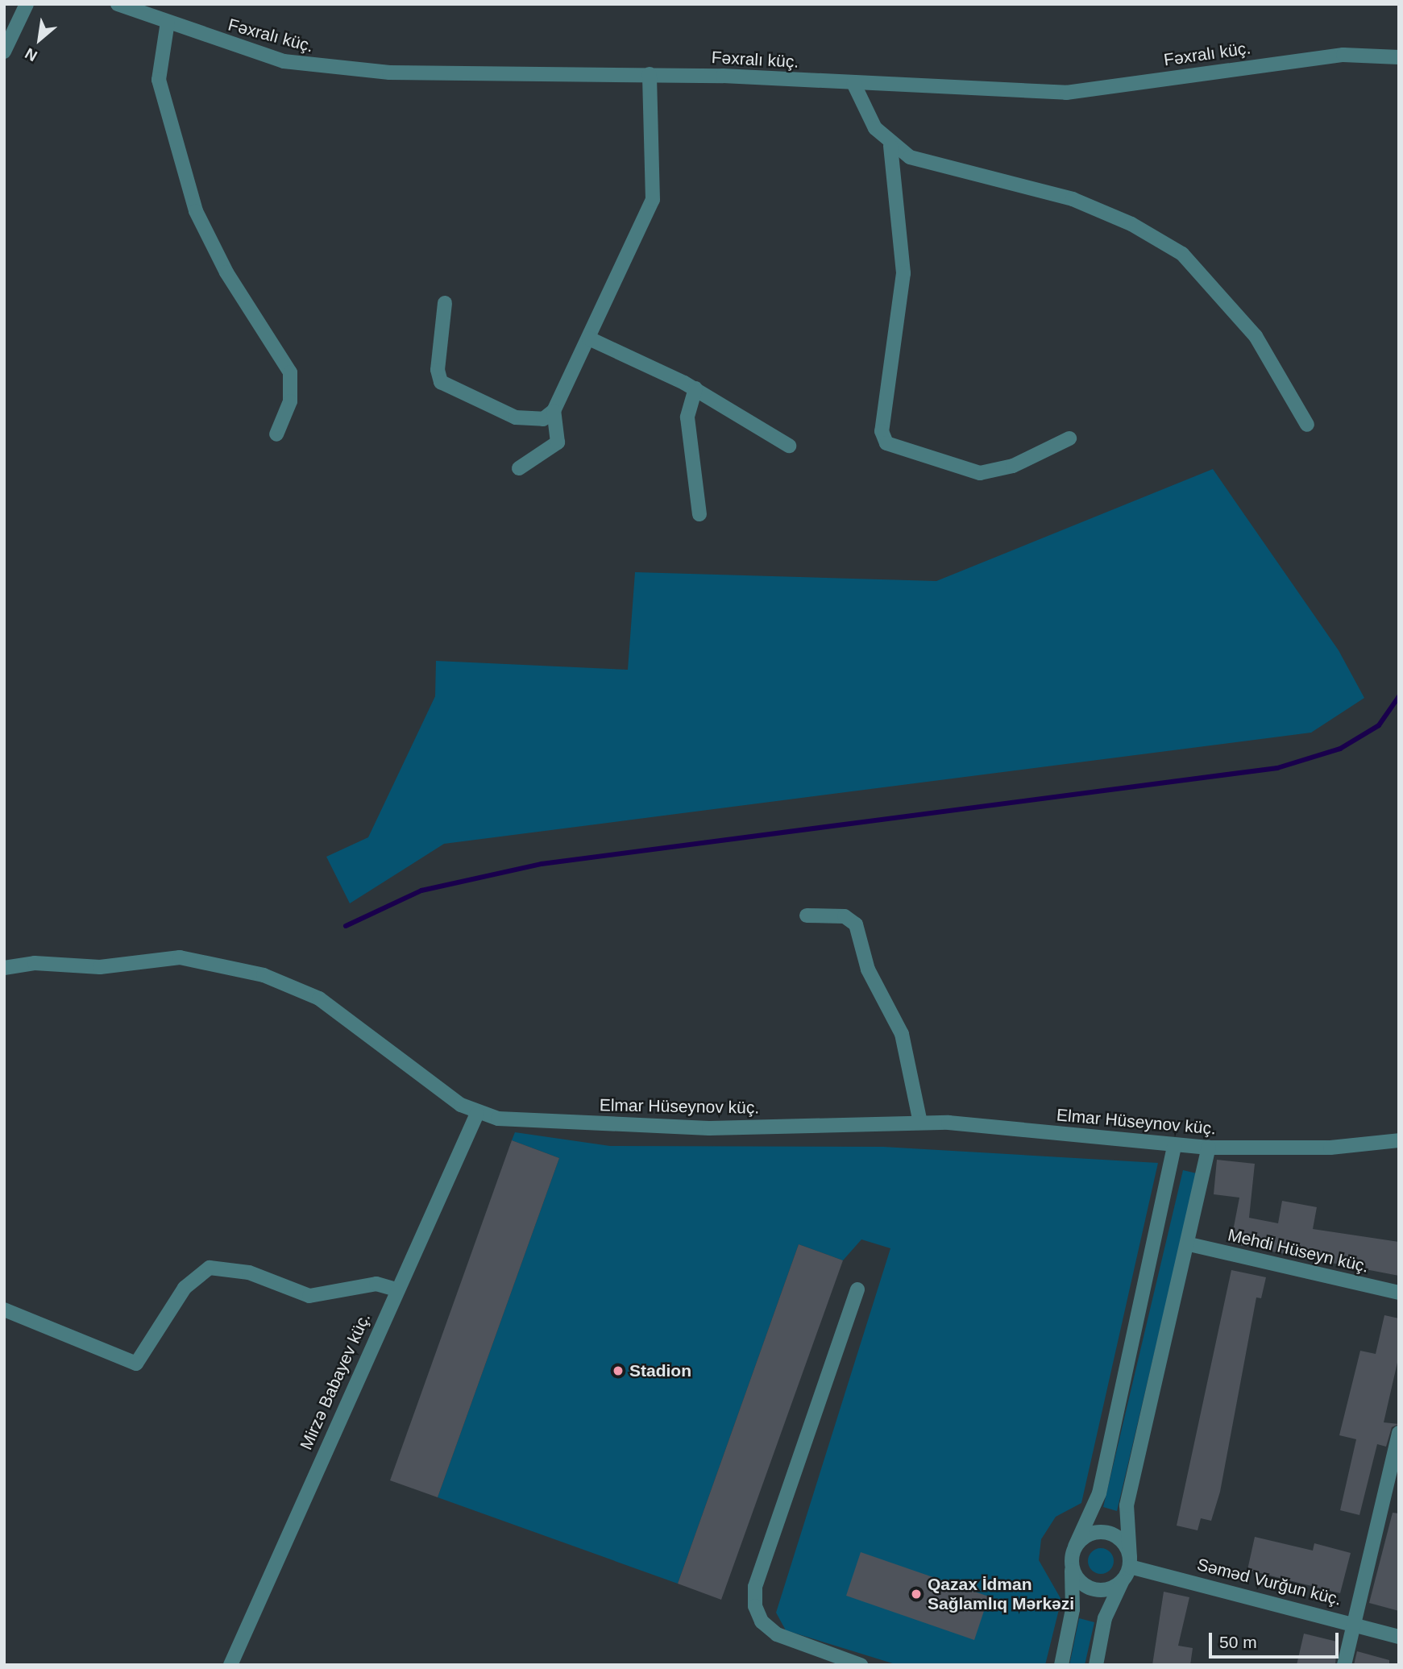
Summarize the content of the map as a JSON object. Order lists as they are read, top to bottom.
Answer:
{
  "streets": {
    "street": [
      "Fəxralı küç.",
      "Elmar Hüseynov küç.",
      "Mehdi Hüseyn küç.",
      "Mirzə Babayev küç.",
      "Səməd Vurğun küç."
    ]
  },
  "crossings": [
    ["Elmar Hüseynov küç.", "Mirzə Babayev küç."]
  ],
  "places": ["Stadion", "Qazax İdman Sağlamlıq Mərkəzi"],
  "scale_bar": "50 m",
  "north": "bottom left"
}
